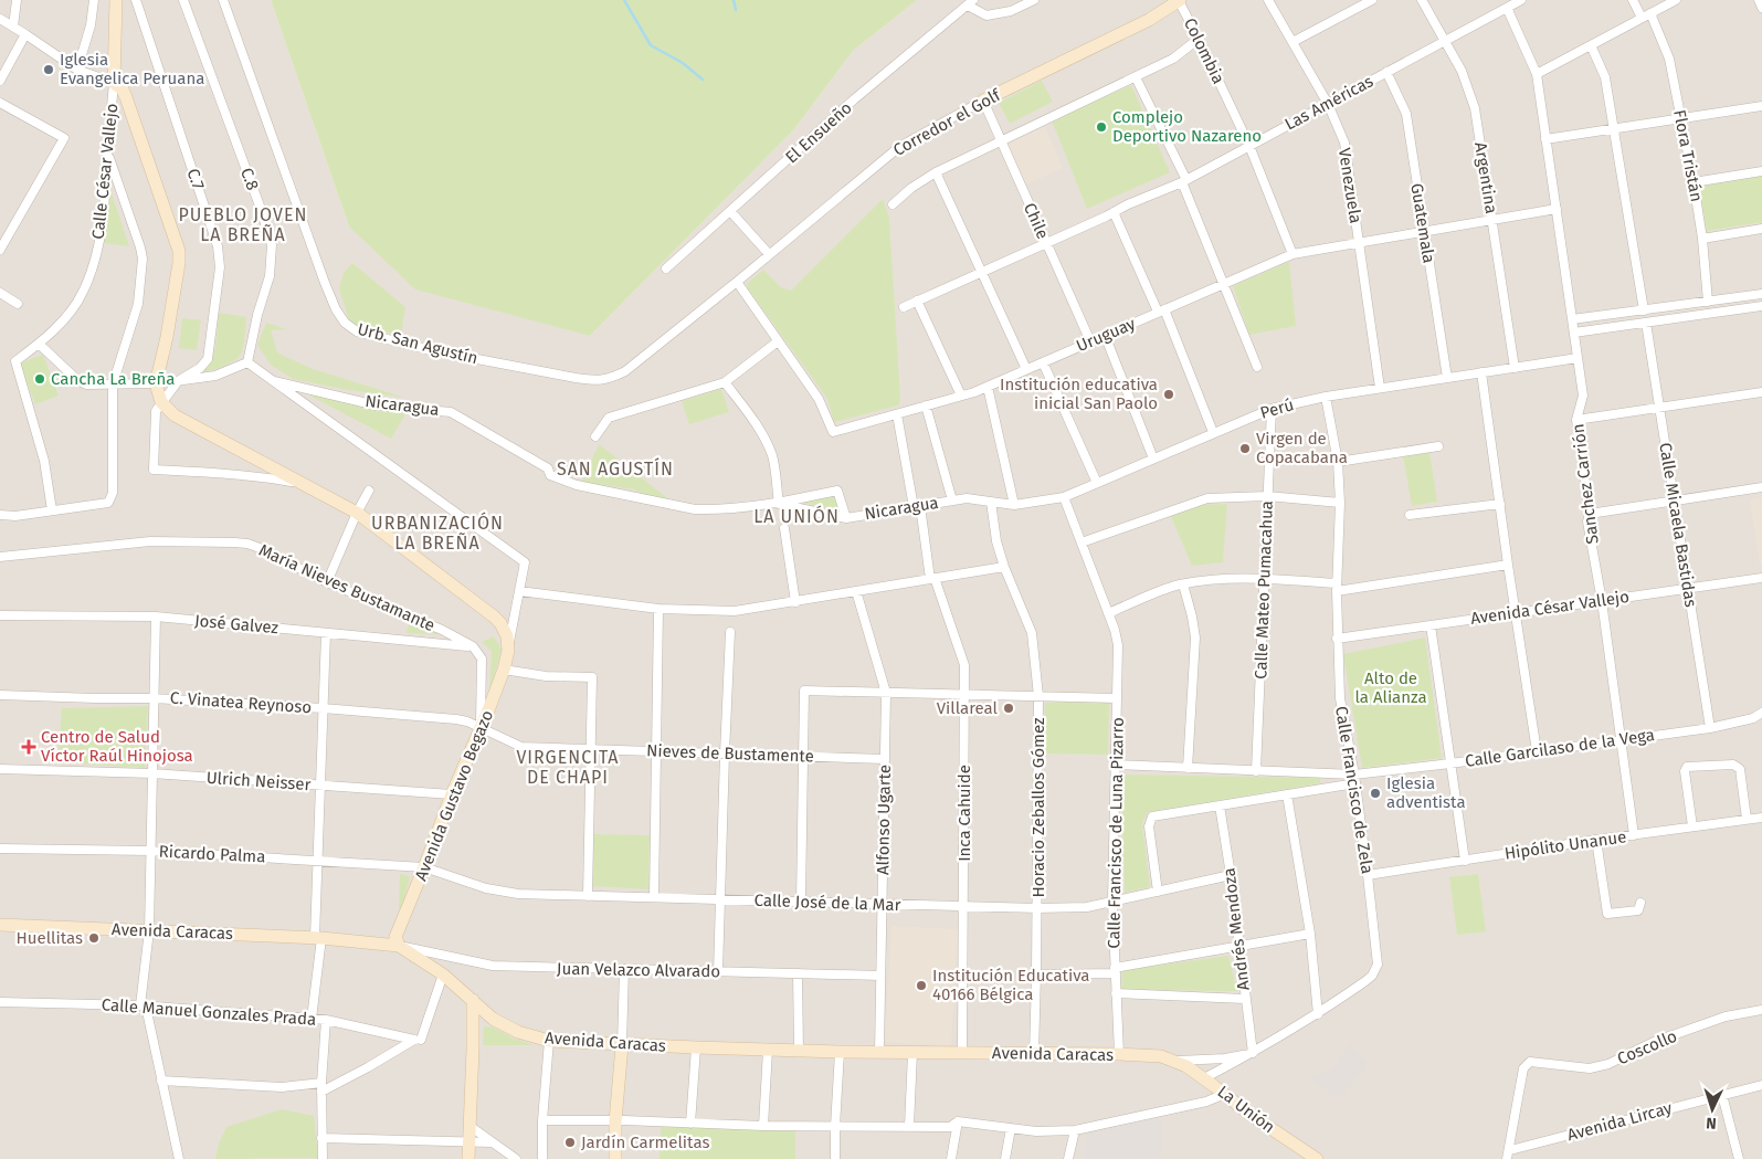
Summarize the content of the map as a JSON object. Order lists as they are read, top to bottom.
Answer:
{
  "streets": {
    "main road": [
      "Corredor el Golf",
      "Avenida Gustavo Begazo",
      "Avenida Caracas",
      "La Unión"
    ],
    "street": [
      "Colombia",
      "Las Américas",
      "El Ensueño",
      "Flora Tristán",
      "Calle César Vallejo",
      "Argentina",
      "C.7",
      "C.8",
      "Venezuela",
      "Chile",
      "Guatemala",
      "Uruguay",
      "Urb. San Agustín",
      "Nicaragua",
      "Perú",
      "Sanchez Carrión",
      "Calle Micaela Bastidas",
      "María Nieves Bustamante",
      "Calle Mateo Pumacahua",
      "Avenida César Vallejo",
      "José Galvez",
      "C. Vinatea Reynoso",
      "Calle Garcilaso de la Vega",
      "Nieves de Bustamente",
      "Ulrich Neisser",
      "Calle Francisco de Zela",
      "Horacio Zeballos Gómez",
      "Inca Cahuide",
      "Alfonso Ugarte",
      "Calle Francisco de Luna Pizarro",
      "Hipólito Unanue",
      "Ricardo Palma",
      "Calle José de la Mar",
      "Andrés Mendoza",
      "Juan Velazco Alvarado",
      "Calle Manuel Gonzales Prada",
      "Coscollo",
      "Avenida Lircay"
    ]
  },
  "crossings": [
    ["Colombia", "Las Américas"],
    ["Colombia", "Corredor el Golf"],
    ["Colombia", "Uruguay"],
    ["Las Américas", "Argentina"],
    ["Las Américas", "Venezuela"],
    ["Las Américas", "Chile"],
    ["Las Américas", "Guatemala"],
    ["Las Américas", "Sanchez Carrión"],
    ["Corredor el Golf", "Chile"],
    ["Corredor el Golf", "Uruguay"],
    ["Corredor el Golf", "Urb. San Agustín"],
    ["Argentina", "Uruguay"],
    ["Argentina", "Perú"],
    ["Venezuela", "Uruguay"],
    ["Venezuela", "Perú"],
    ["Chile", "Uruguay"],
    ["Guatemala", "Uruguay"],
    ["Guatemala", "Perú"],
    ["Uruguay", "Urb. San Agustín"],
    ["Uruguay", "Sanchez Carrión"],
    ["Uruguay", "Inca Cahuide"],
    ["Nicaragua", "Perú"],
    ["Nicaragua", "Horacio Zeballos Gómez"],
    ["Nicaragua", "Inca Cahuide"],
    ["Perú", "Sanchez Carrión"],
    ["Perú", "Calle Mateo Pumacahua"],
    ["Perú", "Calle Francisco de Zela"],
    ["Perú", "Horacio Zeballos Gómez"],
    ["Perú", "Calle Francisco de Luna Pizarro"],
    ["Sanchez Carrión", "Avenida César Vallejo"],
    ["Sanchez Carrión", "Calle Garcilaso de la Vega"],
    ["Sanchez Carrión", "Hipólito Unanue"],
    ["Calle Micaela Bastidas", "Avenida César Vallejo"],
    ["Calle Micaela Bastidas", "Calle Garcilaso de la Vega"],
    ["María Nieves Bustamante", "José Galvez"],
    ["Avenida César Vallejo", "Calle Francisco de Zela"],
    ["C. Vinatea Reynoso", "Nieves de Bustamente"],
    ["C. Vinatea Reynoso", "Avenida Gustavo Begazo"],
    ["Calle Garcilaso de la Vega", "Calle Francisco de Zela"],
    ["Nieves de Bustamente", "Avenida Gustavo Begazo"],
    ["Nieves de Bustamente", "Alfonso Ugarte"],
    ["Ulrich Neisser", "Avenida Gustavo Begazo"],
    ["Calle Francisco de Zela", "Hipólito Unanue"],
    ["Calle Francisco de Zela", "Andrés Mendoza"],
    ["Calle Francisco de Zela", "Avenida Caracas"],
    ["Calle Francisco de Zela", "La Unión"],
    ["Avenida Gustavo Begazo", "Ricardo Palma"],
    ["Avenida Gustavo Begazo", "Calle José de la Mar"],
    ["Avenida Gustavo Begazo", "Avenida Caracas"],
    ["Avenida Gustavo Begazo", "Juan Velazco Alvarado"],
    ["Horacio Zeballos Gómez", "Calle José de la Mar"],
    ["Horacio Zeballos Gómez", "Avenida Caracas"],
    ["Inca Cahuide", "Calle José de la Mar"],
    ["Inca Cahuide", "Avenida Caracas"],
    ["Alfonso Ugarte", "Calle José de la Mar"],
    ["Alfonso Ugarte", "Avenida Caracas"],
    ["Alfonso Ugarte", "Juan Velazco Alvarado"],
    ["Calle Francisco de Luna Pizarro", "Calle José de la Mar"],
    ["Calle Francisco de Luna Pizarro", "Avenida Caracas"],
    ["Ricardo Palma", "Calle José de la Mar"],
    ["Calle José de la Mar", "Andrés Mendoza"],
    ["Avenida Caracas", "Juan Velazco Alvarado"],
    ["Avenida Caracas", "La Unión"],
    ["Coscollo", "Avenida Lircay"]
  ],
  "districts": [
    "PUEBLO JOVEN LA BREÑA",
    "SAN AGUSTÍN",
    "LA UNIÓN",
    "URBANIZACIÓN LA BREÑA",
    "VIRGENCITA DE CHAPI"
  ],
  "parks": ["Alto de la Alianza"],
  "places": {
    "other": [
      "Iglesia Evangelica Peruana",
      "Complejo Deportivo Nazareno",
      "Cancha La Breña",
      "Institución educativa inicial San Paolo",
      "Virgen de Copacabana",
      "Villareal",
      "Iglesia adventista",
      "Huellitas",
      "Institución Educativa 40166 Bélgica",
      "Jardín Carmelitas"
    ],
    "health": ["Centro de Salud Víctor Raúl Hinojosa"]
  },
  "north": "bottom"
}
